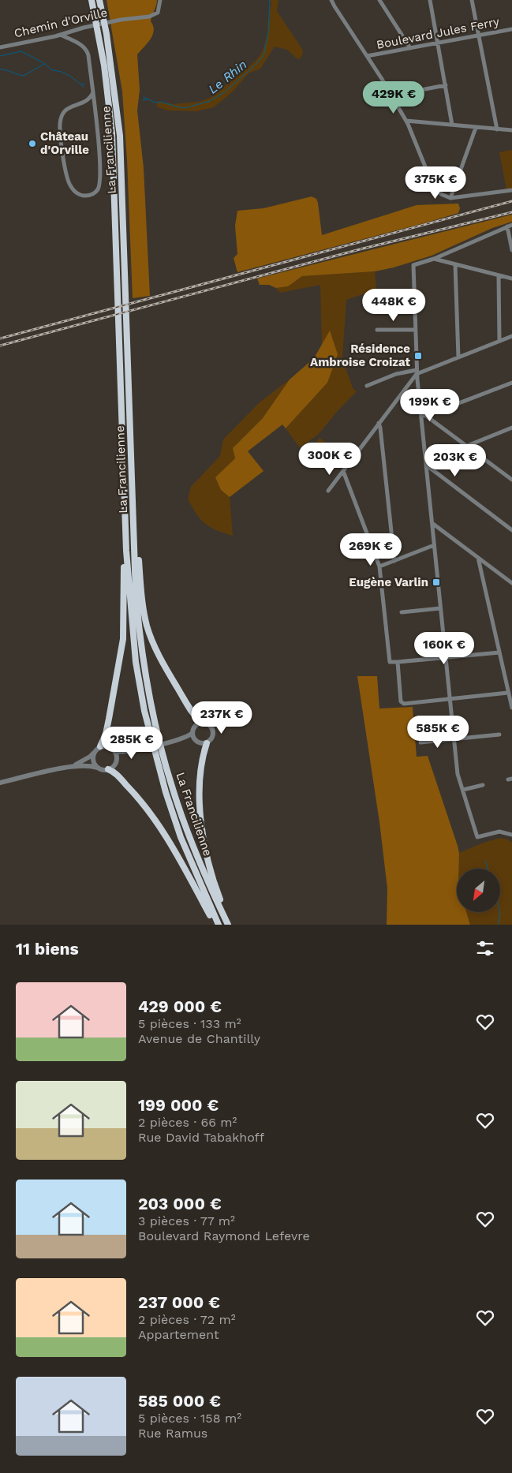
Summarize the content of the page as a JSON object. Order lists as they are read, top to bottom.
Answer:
{
  "streets": {
    "highway": ["La Francilienne"],
    "street": ["Chemin d'Orville", "Boulevard Jules Ferry"]
  },
  "water": ["Le Rhin"],
  "places": {
    "other": ["Château d'Orville"],
    "transit": ["Résidence Ambroise Croizat", "Eugène Varlin"]
  },
  "north": "bottom left",
  "page": {
    "price": [
      "429K €",
      "375K €",
      "448K €",
      "199K €",
      "300K €",
      "203K €",
      "269K €",
      "160K €",
      "237K €",
      "585K €",
      "285K €"
    ],
    "heading": "11 biens",
    "list": [
      {
        "name": "429 000 €",
        "note": "5 pièces · 133 m² · Avenue de Chantilly"
      },
      {
        "name": "199 000 €",
        "note": "2 pièces · 66 m² · Rue David Tabakhoff"
      },
      {
        "name": "203 000 €",
        "note": "3 pièces · 77 m² · Boulevard Raymond Lefevre"
      },
      {
        "name": "237 000 €",
        "note": "2 pièces · 72 m² · Appartement"
      },
      {
        "name": "585 000 €",
        "note": "5 pièces · 158 m² · Rue Ramus"
      }
    ]
  }
}
